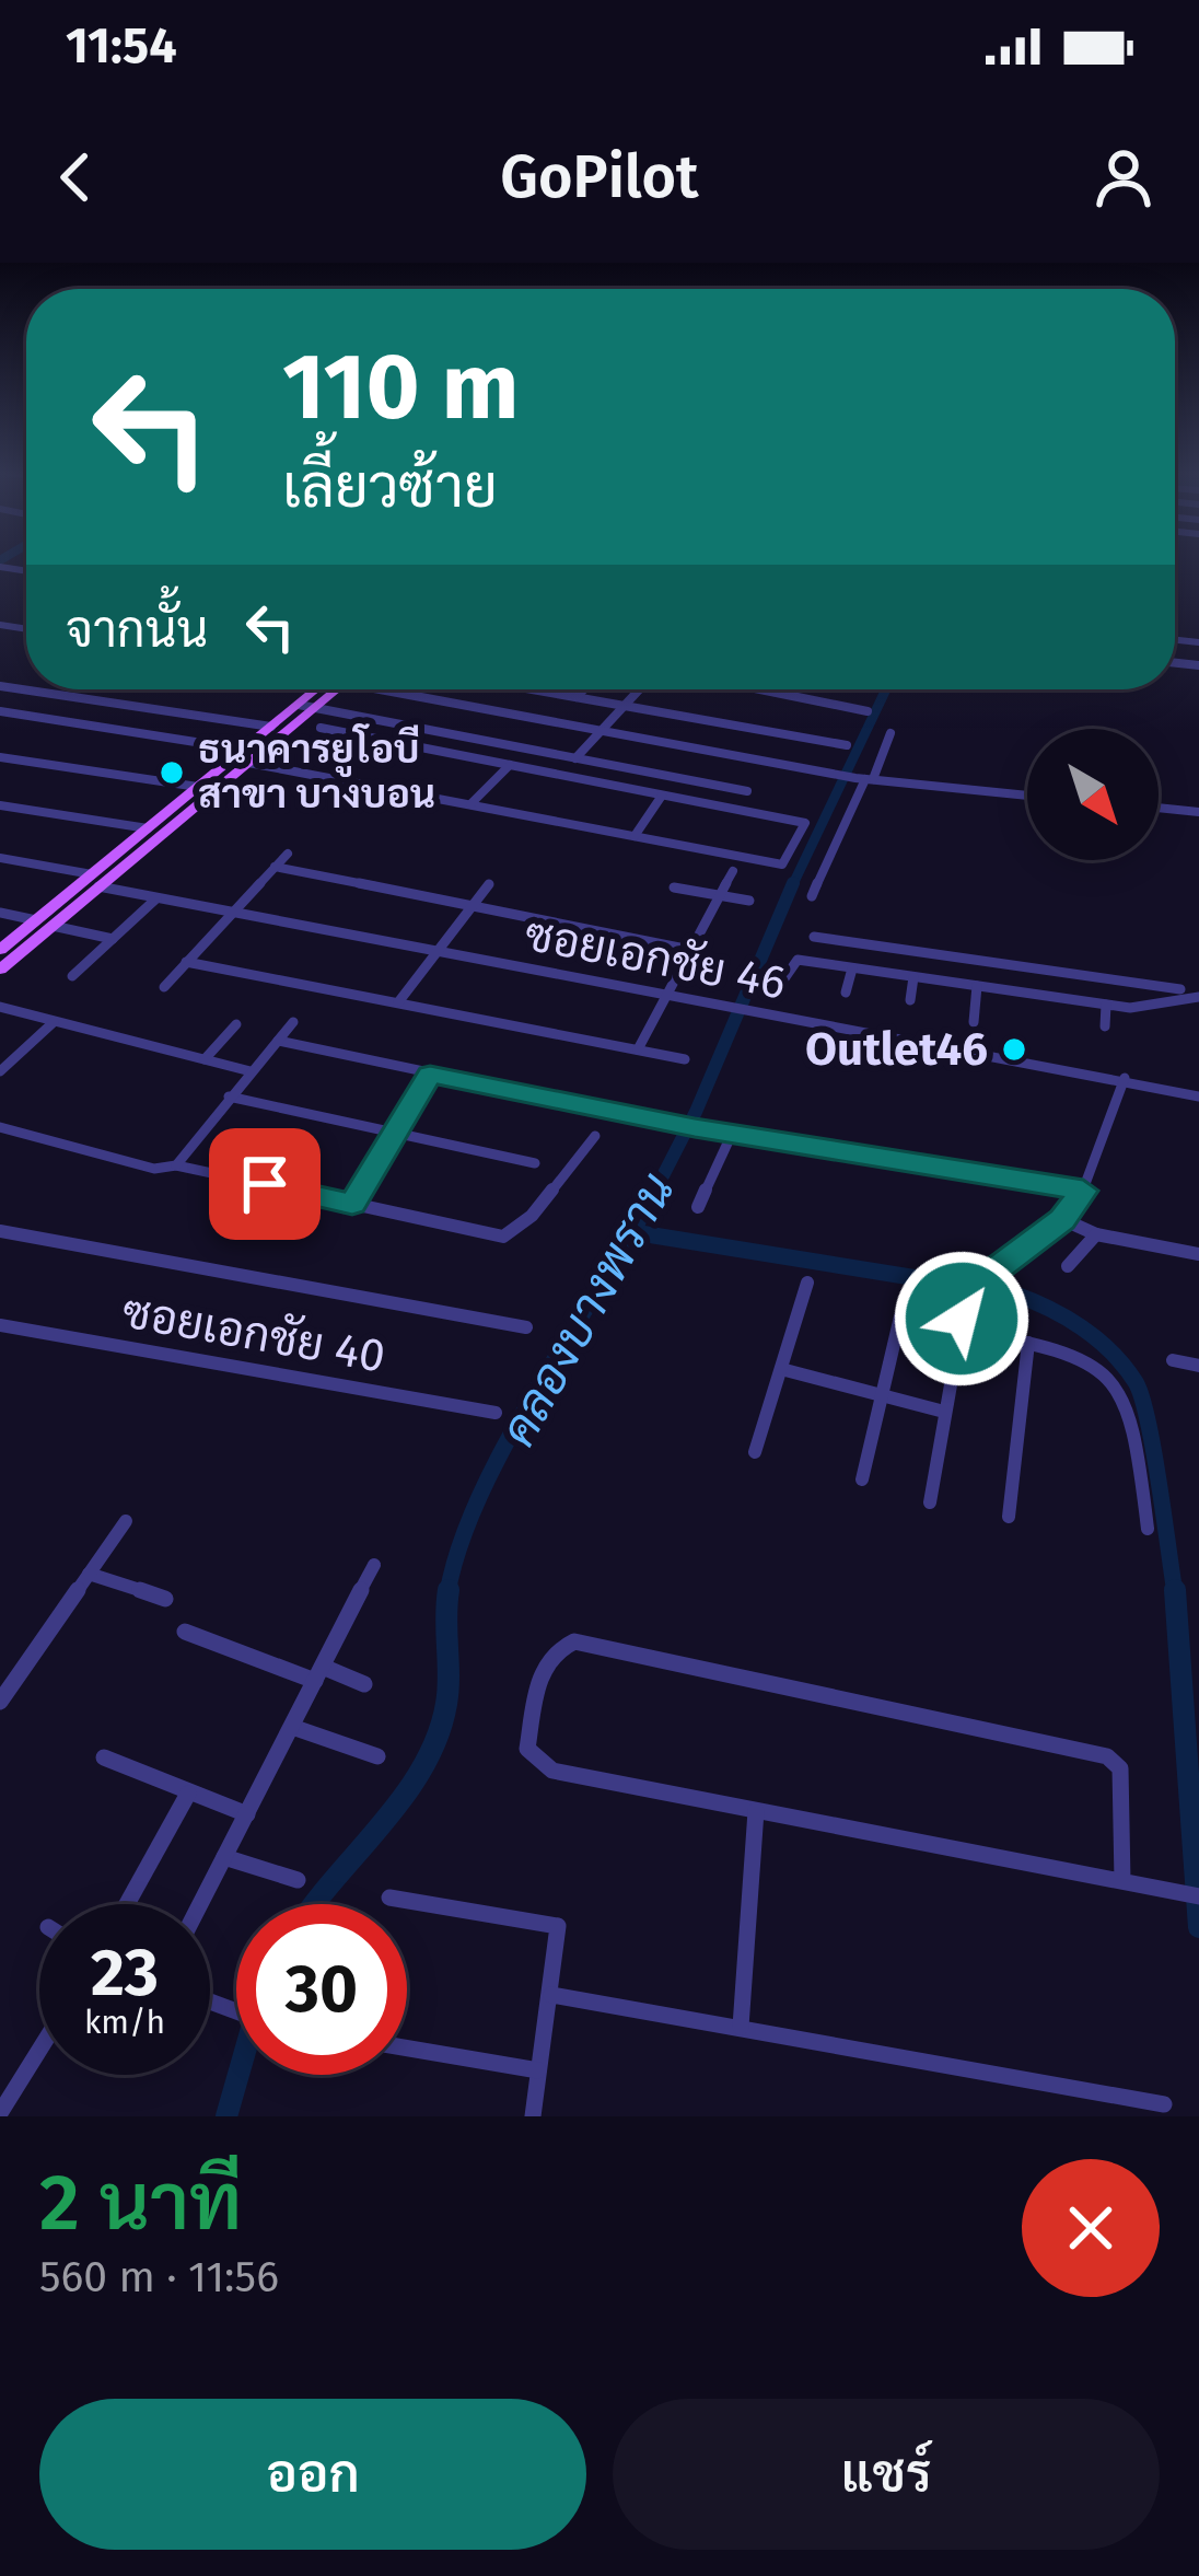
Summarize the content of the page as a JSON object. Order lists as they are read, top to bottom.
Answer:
{
  "streets": {
    "street": ["ซอยเอกชัย 46", "ซอยเอกชัย 40"]
  },
  "water": ["คลองบางพราน"],
  "places": ["ธนาคารยูโอบี สาขา บางบอน", "Outlet46"],
  "north": "bottom right",
  "page": {
    "status": "11:54",
    "header": "GoPilot",
    "turn": ["110 m", "เลี้ยวซ้าย"],
    "then": "จากนั้น",
    "speed": "23 km/h",
    "limit": "30",
    "heading": ["2 นาที", "560 m · 11:56"],
    "buttons": ["ออก", "แชร์"]
  }
}
